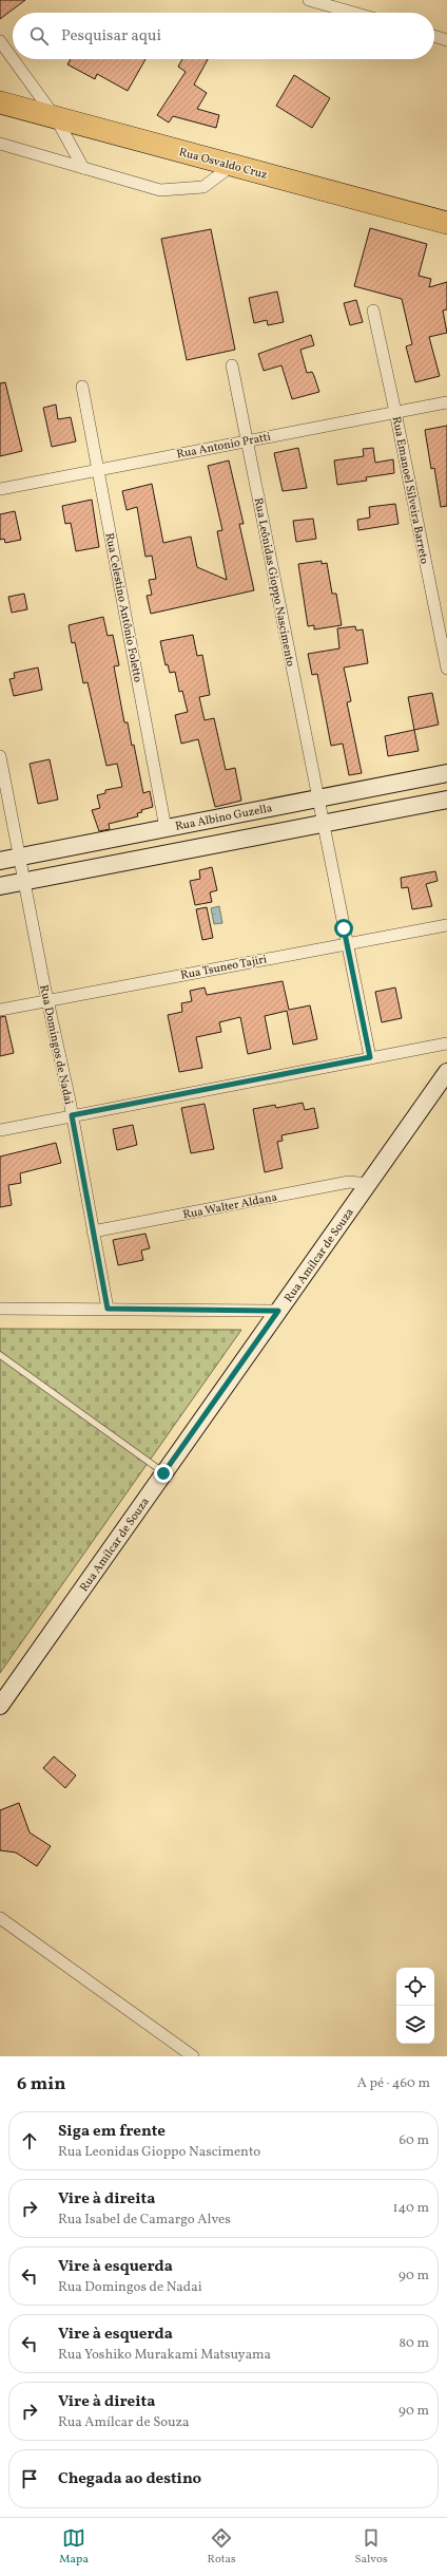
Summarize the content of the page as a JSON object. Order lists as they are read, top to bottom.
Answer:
{
  "streets": {
    "highway": ["Rua Osvaldo Cruz"],
    "street": [
      "Rua Antonio Pratti",
      "Rua Emanoel Silveira Barreto",
      "Rua Leônidas Gioppo Nascimento",
      "Rua Celestino Antônio Foletto",
      "Rua Albino Guzella",
      "Rua Tsuneo Tajiri",
      "Rua Domingos de Nadai",
      "Rua Walter Aldana",
      "Rua Amílcar de Souza"
    ]
  },
  "crossings": [
    ["Rua Antonio Pratti", "Rua Emanoel Silveira Barreto"],
    ["Rua Antonio Pratti", "Rua Leônidas Gioppo Nascimento"],
    ["Rua Antonio Pratti", "Rua Celestino Antônio Foletto"],
    ["Rua Leônidas Gioppo Nascimento", "Rua Albino Guzella"],
    ["Rua Leônidas Gioppo Nascimento", "Rua Tsuneo Tajiri"],
    ["Rua Celestino Antônio Foletto", "Rua Albino Guzella"],
    ["Rua Albino Guzella", "Rua Domingos de Nadai"],
    ["Rua Tsuneo Tajiri", "Rua Domingos de Nadai"],
    ["Rua Domingos de Nadai", "Rua Walter Aldana"],
    ["Rua Walter Aldana", "Rua Amílcar de Souza"]
  ],
  "page": {
    "search": "Pesquisar aqui",
    "heading": ["6 min", "A pé · 460 m"],
    "list": [
      ["Siga em frente", "Rua Leonidas Gioppo Nascimento", "60 m"],
      ["Vire à direita", "Rua Isabel de Camargo Alves", "140 m"],
      ["Vire à esquerda", "Rua Domingos de Nadai", "90 m"],
      ["Vire à esquerda", "Rua Yoshiko Murakami Matsuyama", "80 m"],
      ["Vire à direita", "Rua Amílcar de Souza", "90 m"],
      "Chegada ao destino"
    ],
    "nav": ["Mapa", "Rotas", "Salvos"]
  }
}
